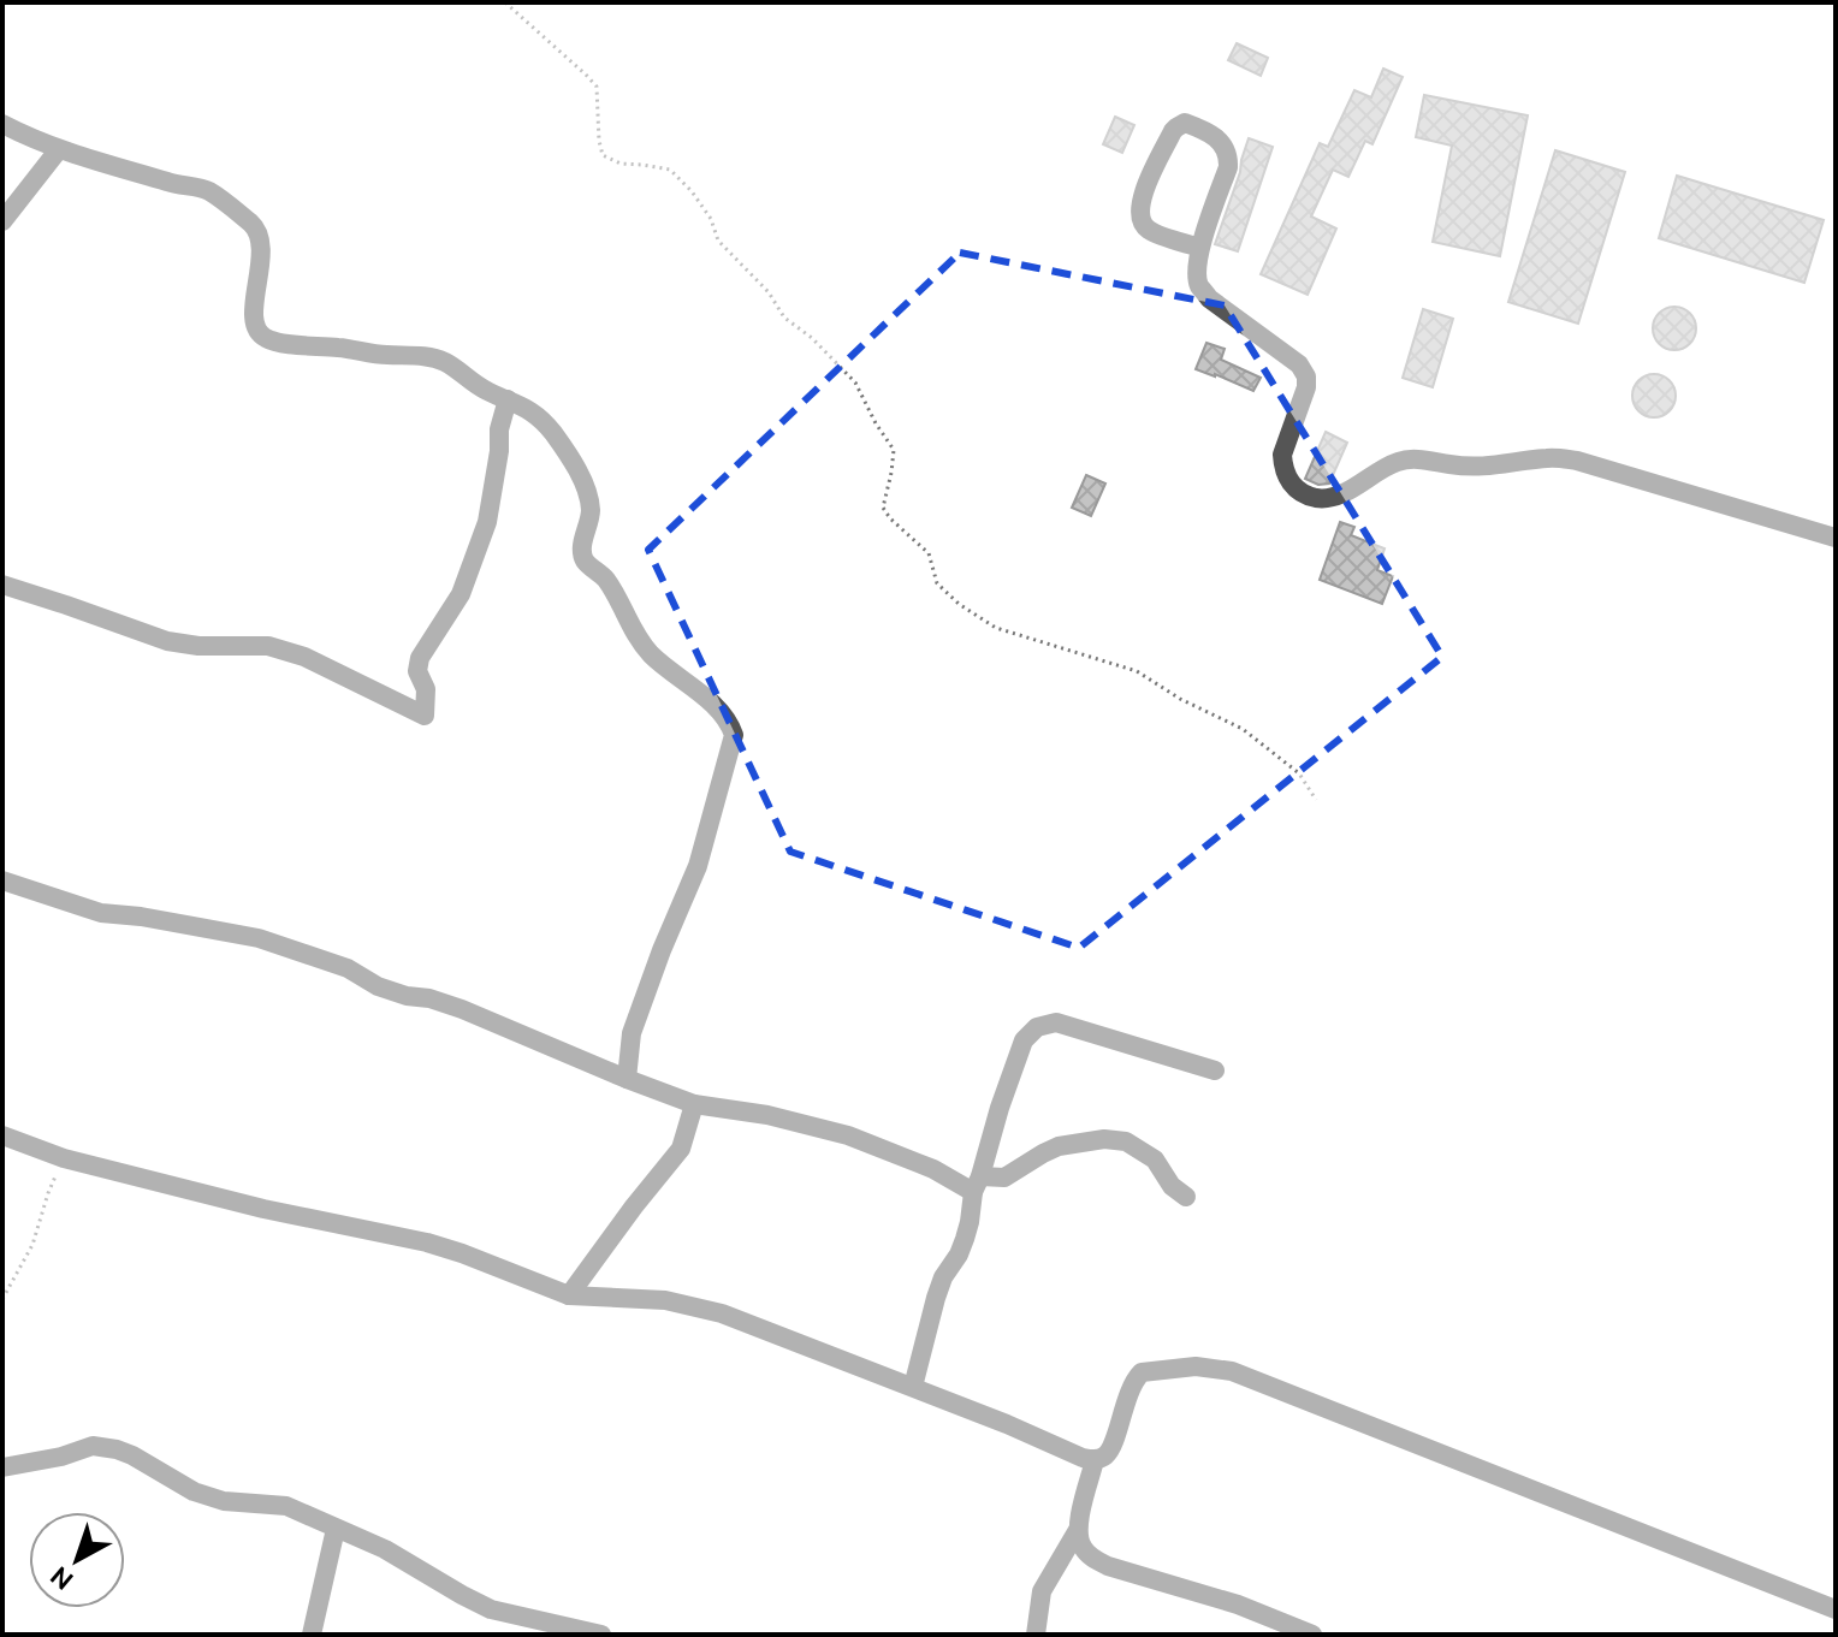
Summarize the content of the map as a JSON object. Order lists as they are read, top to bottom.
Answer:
{
  "north": "bottom left"
}
